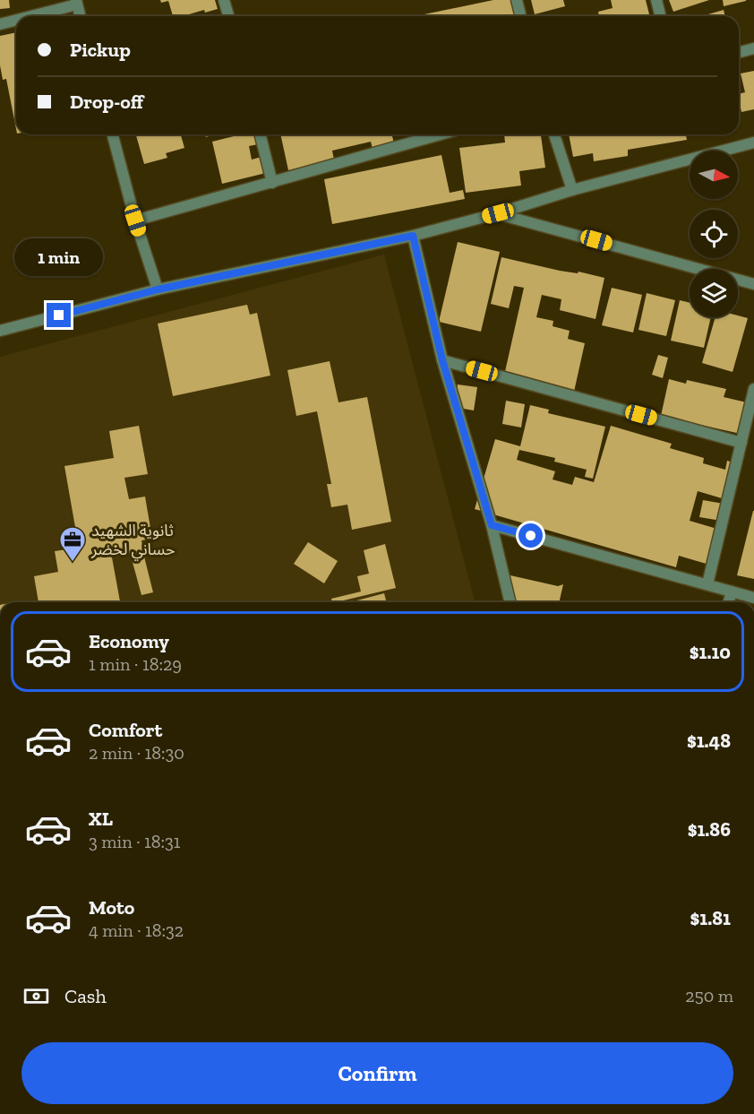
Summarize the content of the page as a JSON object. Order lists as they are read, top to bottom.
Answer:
{
  "places": {
    "office": ["ثانوية الشهيد حساني لخضر"]
  },
  "north": "right",
  "page": {
    "banner": ["Pickup", "Drop-off"],
    "bubble": "1 min",
    "list": [
      {
        "name": "Economy",
        "note": "1 min · 18:29",
        "value": "$1.10"
      },
      {
        "name": "Comfort",
        "note": "2 min · 18:30",
        "value": "$1.48"
      },
      {
        "name": "XL",
        "note": "3 min · 18:31",
        "value": "$1.86"
      },
      {
        "name": "Moto",
        "note": "4 min · 18:32",
        "value": "$1.81"
      }
    ],
    "pay": ["Cash", "250 m"],
    "buttons": "Confirm"
  }
}
